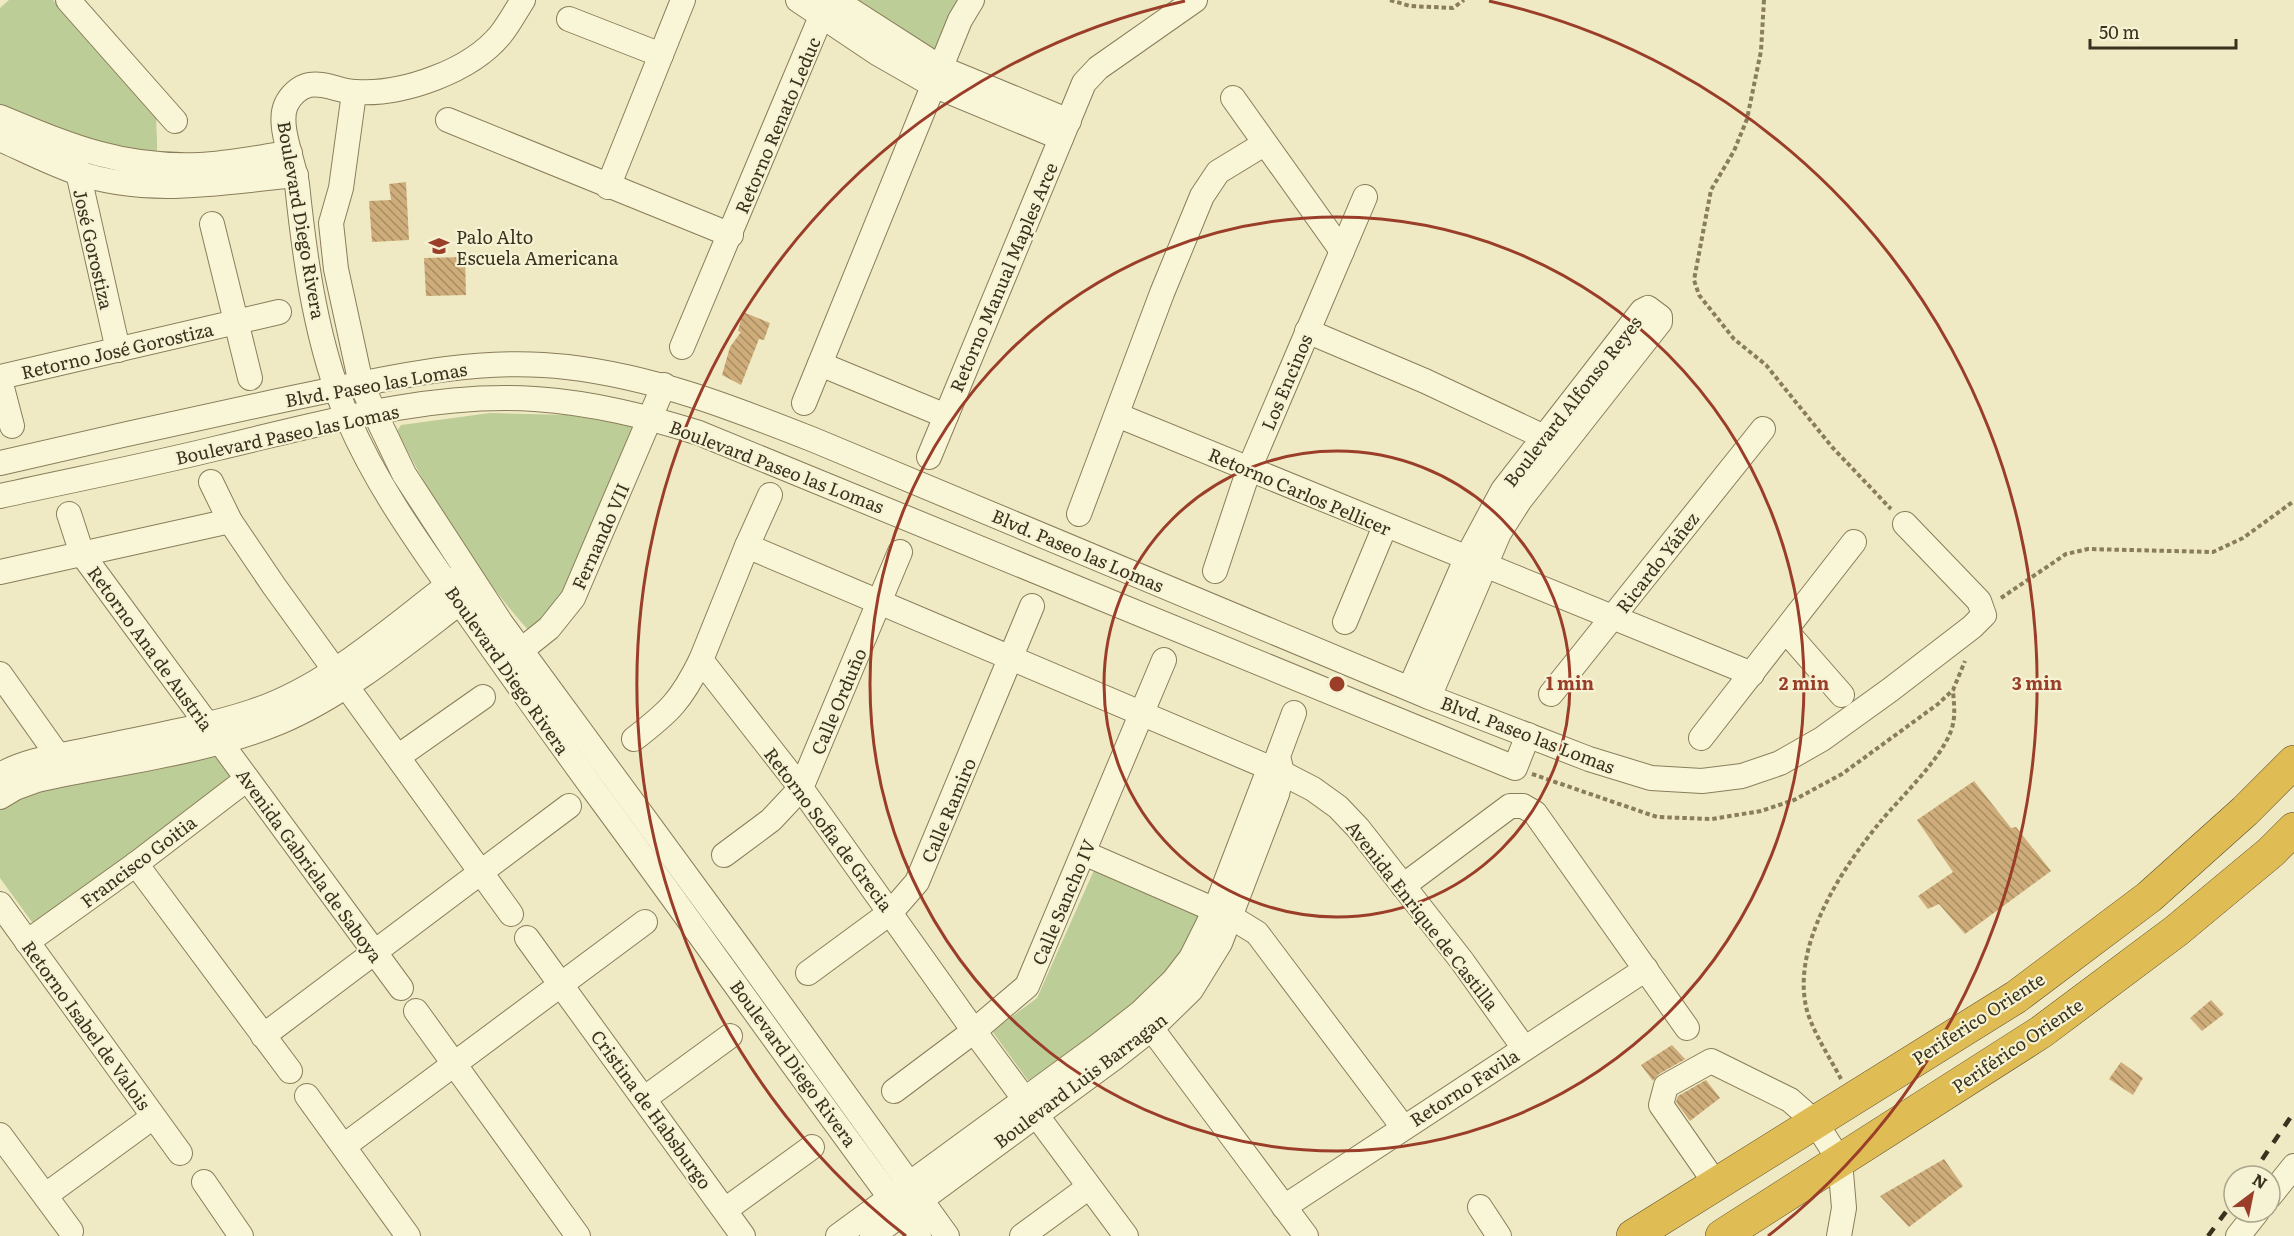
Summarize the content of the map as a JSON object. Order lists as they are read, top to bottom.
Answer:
{
  "streets": {
    "highway": ["Periferico Oriente", "Periférico Oriente"],
    "street": [
      "Retorno Renato Leduc",
      "Boulevard Diego Rivera",
      "José Gorostiza",
      "Retorno Manual Maples Arce",
      "Retorno José Gorostiza",
      "Los Encinos",
      "Blvd. Paseo las Lomas",
      "Boulevard Alfonso Reyes",
      "Boulevard Paseo las Lomas",
      "Retorno Carlos Pellicer",
      "Fernando VII",
      "Ricardo Yáñez",
      "Retorno Ana de Austria",
      "Calle Orduño",
      "Calle Ramiro",
      "Retorno Sofia de Grecia",
      "Francisco Goitia",
      "Avenida Gabriela de Saboya",
      "Calle Sancho IV",
      "Avenida Enrique de Castilla",
      "Retorno Isabel de Valois",
      "Boulevard Luis Barragan",
      "Retorno Favila",
      "Cristina de Habsburgo"
    ]
  },
  "crossings": [
    ["Boulevard Diego Rivera", "Blvd. Paseo las Lomas"],
    ["Boulevard Diego Rivera", "Boulevard Paseo las Lomas"],
    ["Boulevard Diego Rivera", "Fernando VII"],
    ["Boulevard Diego Rivera", "Boulevard Luis Barragan"],
    ["José Gorostiza", "Retorno José Gorostiza"],
    ["Los Encinos", "Retorno Carlos Pellicer"],
    ["Blvd. Paseo las Lomas", "Boulevard Alfonso Reyes"],
    ["Blvd. Paseo las Lomas", "Boulevard Paseo las Lomas"],
    ["Blvd. Paseo las Lomas", "Fernando VII"],
    ["Boulevard Alfonso Reyes", "Retorno Carlos Pellicer"],
    ["Boulevard Paseo las Lomas", "Fernando VII"],
    ["Retorno Carlos Pellicer", "Ricardo Yáñez"],
    ["Retorno Ana de Austria", "Avenida Gabriela de Saboya"],
    ["Calle Orduño", "Retorno Sofia de Grecia"],
    ["Calle Ramiro", "Retorno Sofia de Grecia"],
    ["Retorno Sofia de Grecia", "Calle Sancho IV"],
    ["Retorno Sofia de Grecia", "Boulevard Luis Barragan"],
    ["Francisco Goitia", "Avenida Gabriela de Saboya"],
    ["Francisco Goitia", "Retorno Isabel de Valois"],
    ["Avenida Enrique de Castilla", "Boulevard Luis Barragan"],
    ["Avenida Enrique de Castilla", "Retorno Favila"]
  ],
  "places": {
    "school or university": ["Palo Alto Escuela Americana"]
  },
  "scale_bar": "50 m",
  "north": "top right",
  "rings": ["1 min", "2 min", "3 min"]
}
